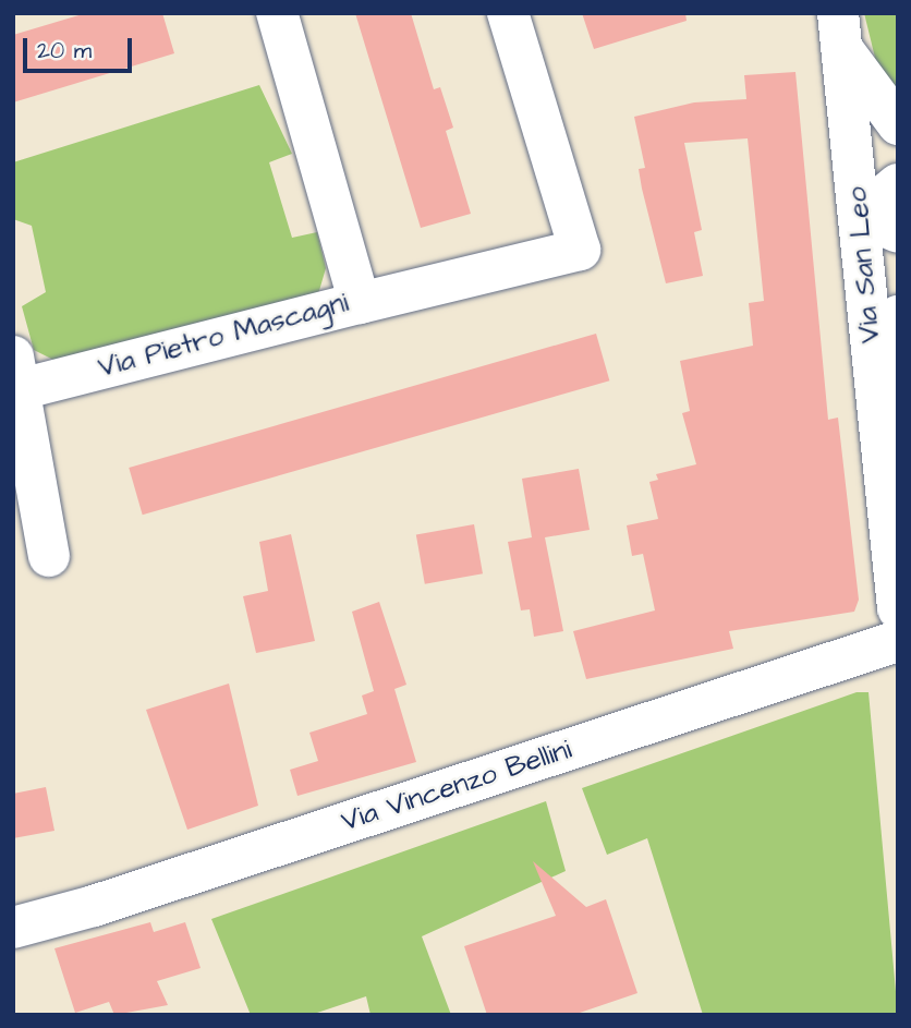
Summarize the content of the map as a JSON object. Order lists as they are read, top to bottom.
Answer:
{
  "streets": {
    "street": ["Via San Leo", "Via Pietro Mascagni", "Via Vincenzo Bellini"]
  },
  "scale_bar": "20 m"
}
